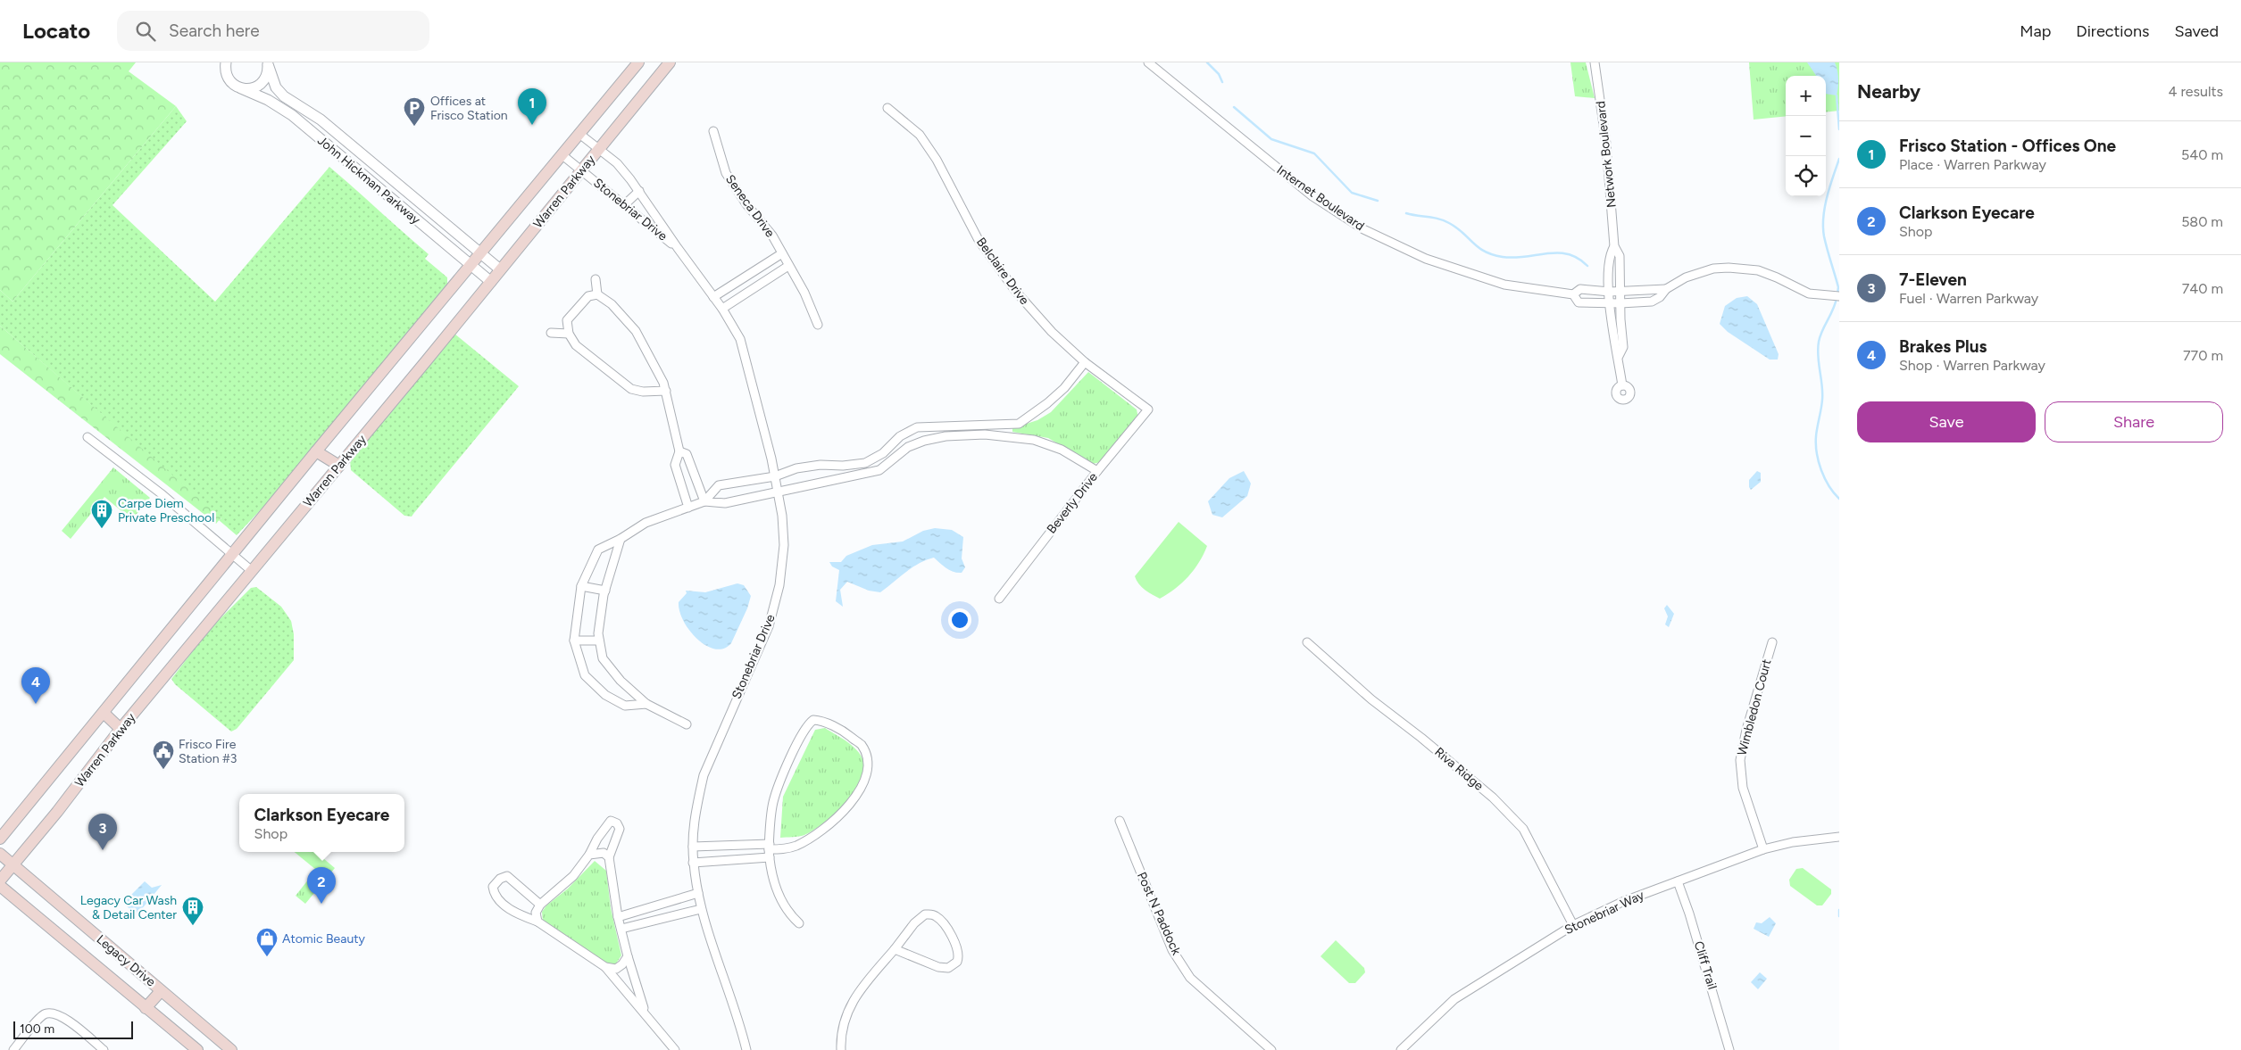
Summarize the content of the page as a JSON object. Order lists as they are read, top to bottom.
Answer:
{
  "streets": {
    "main road": ["Warren Parkway", "Legacy Drive"],
    "street": [
      "Network Boulevard",
      "John Hickman Parkway",
      "Internet Boulevard",
      "Seneca Drive",
      "Stonebriar Drive",
      "Belclaire Drive",
      "Beverly Drive",
      "Wimbledon Court",
      "Riva Ridge",
      "Stonebriar Way",
      "Post N Paddock",
      "Cliff Trail"
    ]
  },
  "crossings": [
    ["Network Boulevard", "Internet Boulevard"],
    ["John Hickman Parkway", "Warren Parkway"],
    ["Warren Parkway", "Stonebriar Drive"],
    ["Warren Parkway", "Legacy Drive"],
    ["Belclaire Drive", "Beverly Drive"],
    ["Wimbledon Court", "Stonebriar Way"],
    ["Riva Ridge", "Stonebriar Way"],
    ["Stonebriar Way", "Cliff Trail"]
  ],
  "places": {
    "parking": ["Offices at Frisco Station"],
    "building": ["Carpe Diem Private Preschool", "Legacy Car Wash & Detail Center"],
    "public building": ["Frisco Fire Station #3"],
    "shop": ["Atomic Beauty"]
  },
  "scale_bar": "100 m",
  "page": {
    "header": "Locato",
    "search": "Search here",
    "nav": ["Map", "Directions", "Saved"],
    "heading": ["Nearby", "4 results"],
    "map_buttons": ["+", "−"],
    "pins": [
      "1",
      "4",
      "3",
      "2"
    ],
    "list": [
      {
        "mark": "1",
        "name": "Frisco Station - Offices One",
        "note": "Place · Warren Parkway",
        "value": "540 m"
      },
      {
        "mark": "2",
        "name": "Clarkson Eyecare",
        "note": "Shop",
        "value": "580 m"
      },
      {
        "mark": "3",
        "name": "7-Eleven",
        "note": "Fuel · Warren Parkway",
        "value": "740 m"
      },
      {
        "mark": "4",
        "name": "Brakes Plus",
        "note": "Shop · Warren Parkway",
        "value": "770 m"
      }
    ],
    "buttons": ["Save", "Share"],
    "popup": ["Clarkson Eyecare", "Shop"],
    "scale": "100 m"
  }
}
